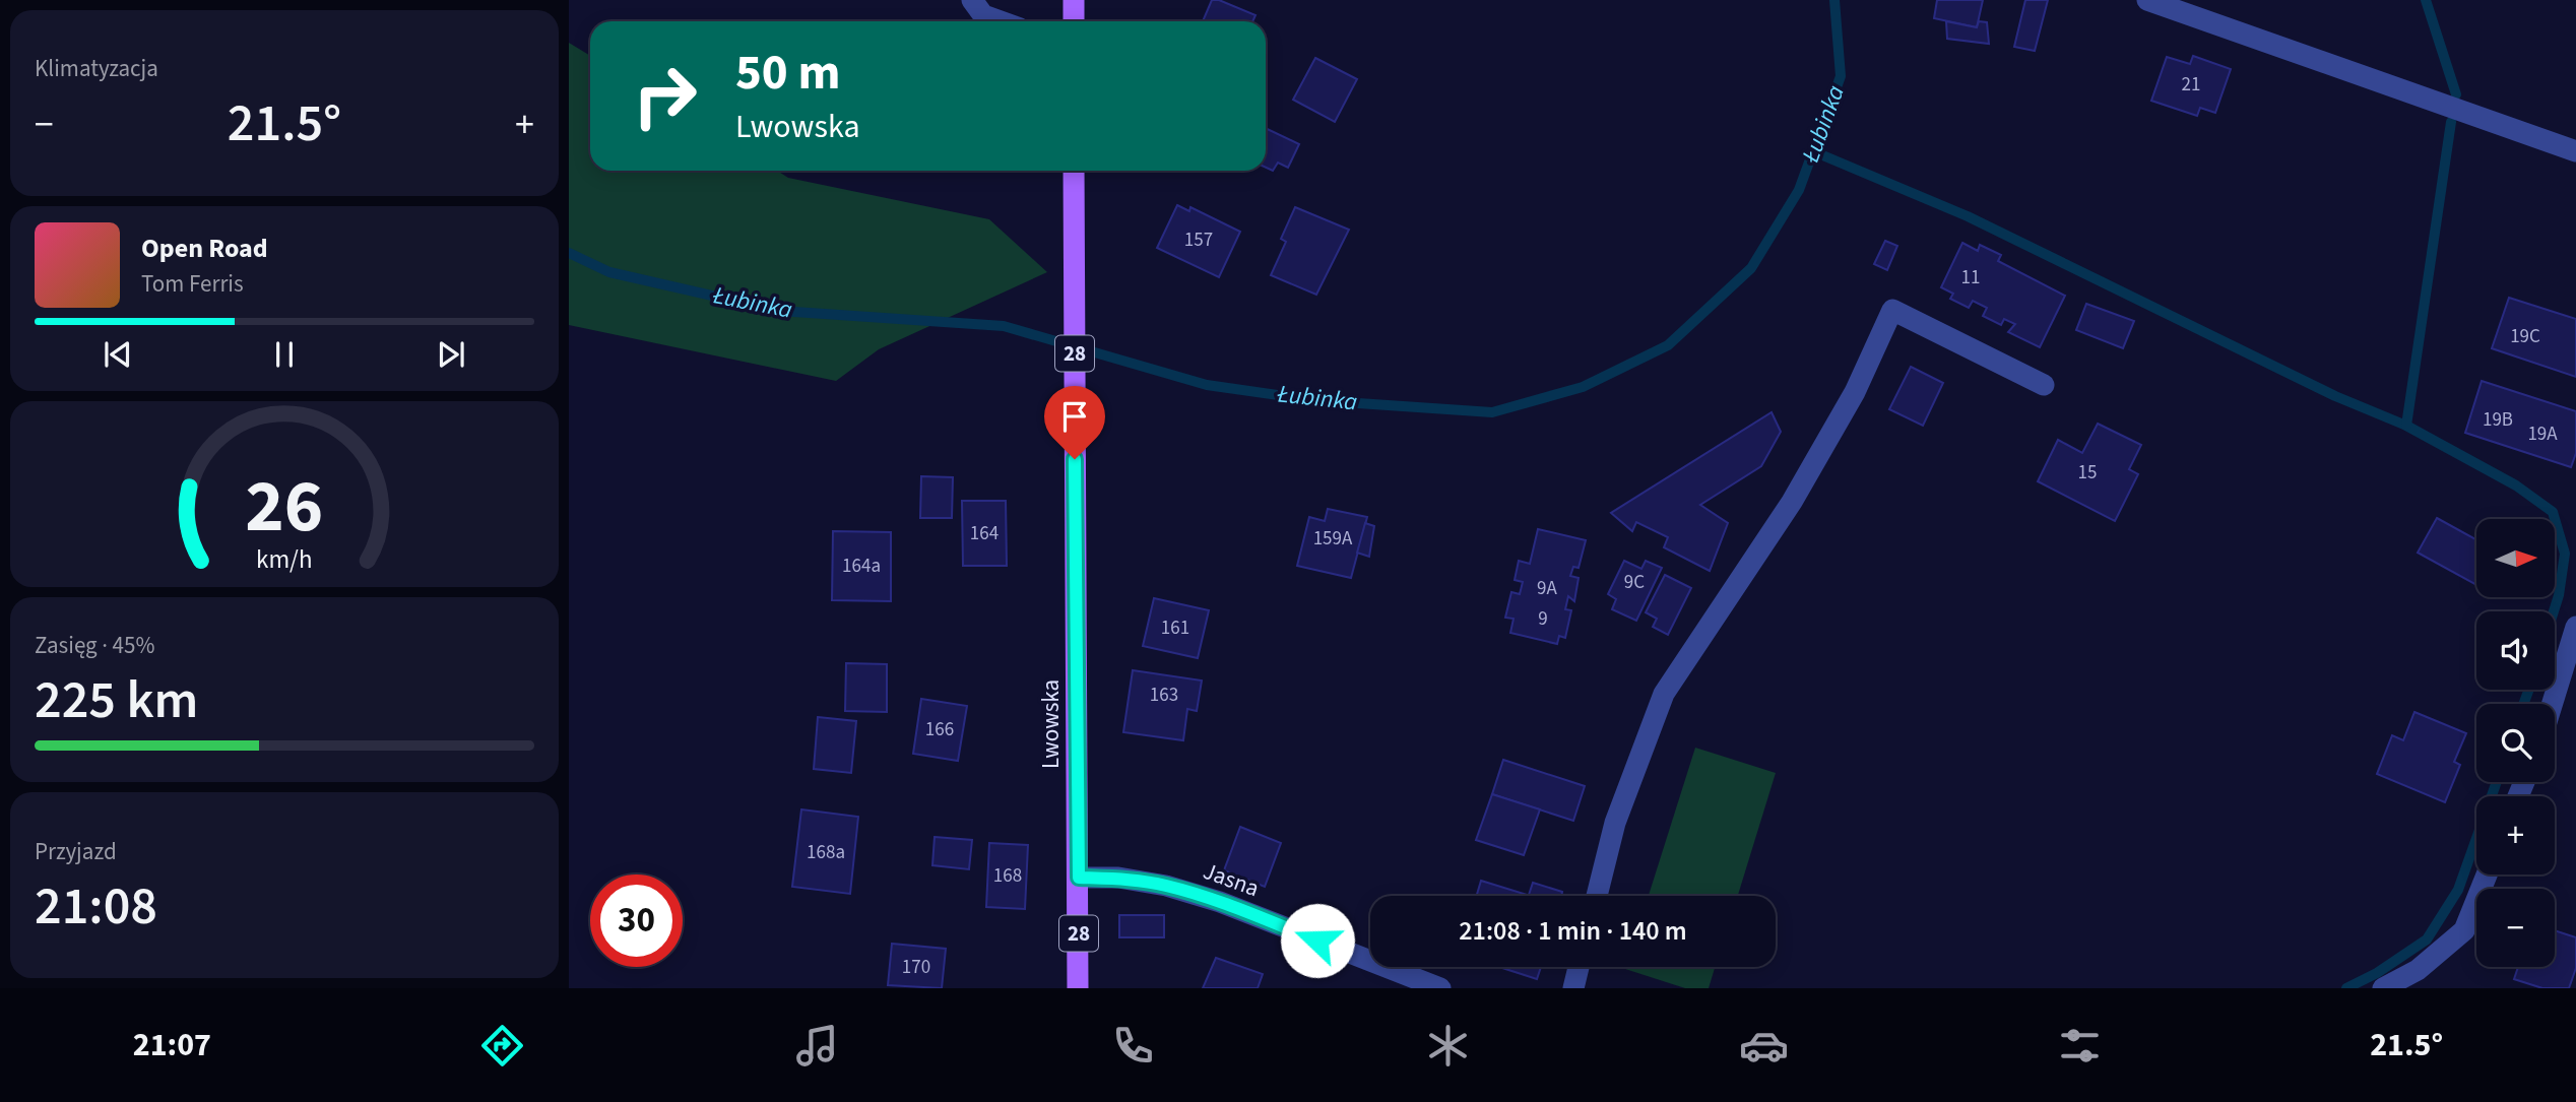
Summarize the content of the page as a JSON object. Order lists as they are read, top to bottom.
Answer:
{
  "streets": {
    "main road": ["28", "Lwowska"],
    "street": ["Jasna"]
  },
  "crossings": [
    ["Lwowska", "Jasna"]
  ],
  "water": ["Łubinka"],
  "house_numbers": [
    "21",
    "157",
    "11",
    "19C",
    "19B",
    "19A",
    "15",
    "164",
    "159A",
    "164a",
    "9C",
    "9A",
    "9",
    "161",
    "163",
    "166",
    "168a",
    "168",
    "170"
  ],
  "north": "right",
  "page": {
    "tile": [
      "Klimatyzacja",
      ["Zasięg · 45%", "225 km"],
      ["Przyjazd", "21:08"]
    ],
    "turn": ["50 m", "Lwowska"],
    "heat": ["−", "21.5°", "+"],
    "song": ["Open Road", "Tom Ferris"],
    "map_buttons": ["+", "−"],
    "limit": "30",
    "trip": "21:08 · 1 min · 140 m",
    "tabs": ["21:07", "21.5°"],
    "gauge": ["26", "km/h"]
  }
}
